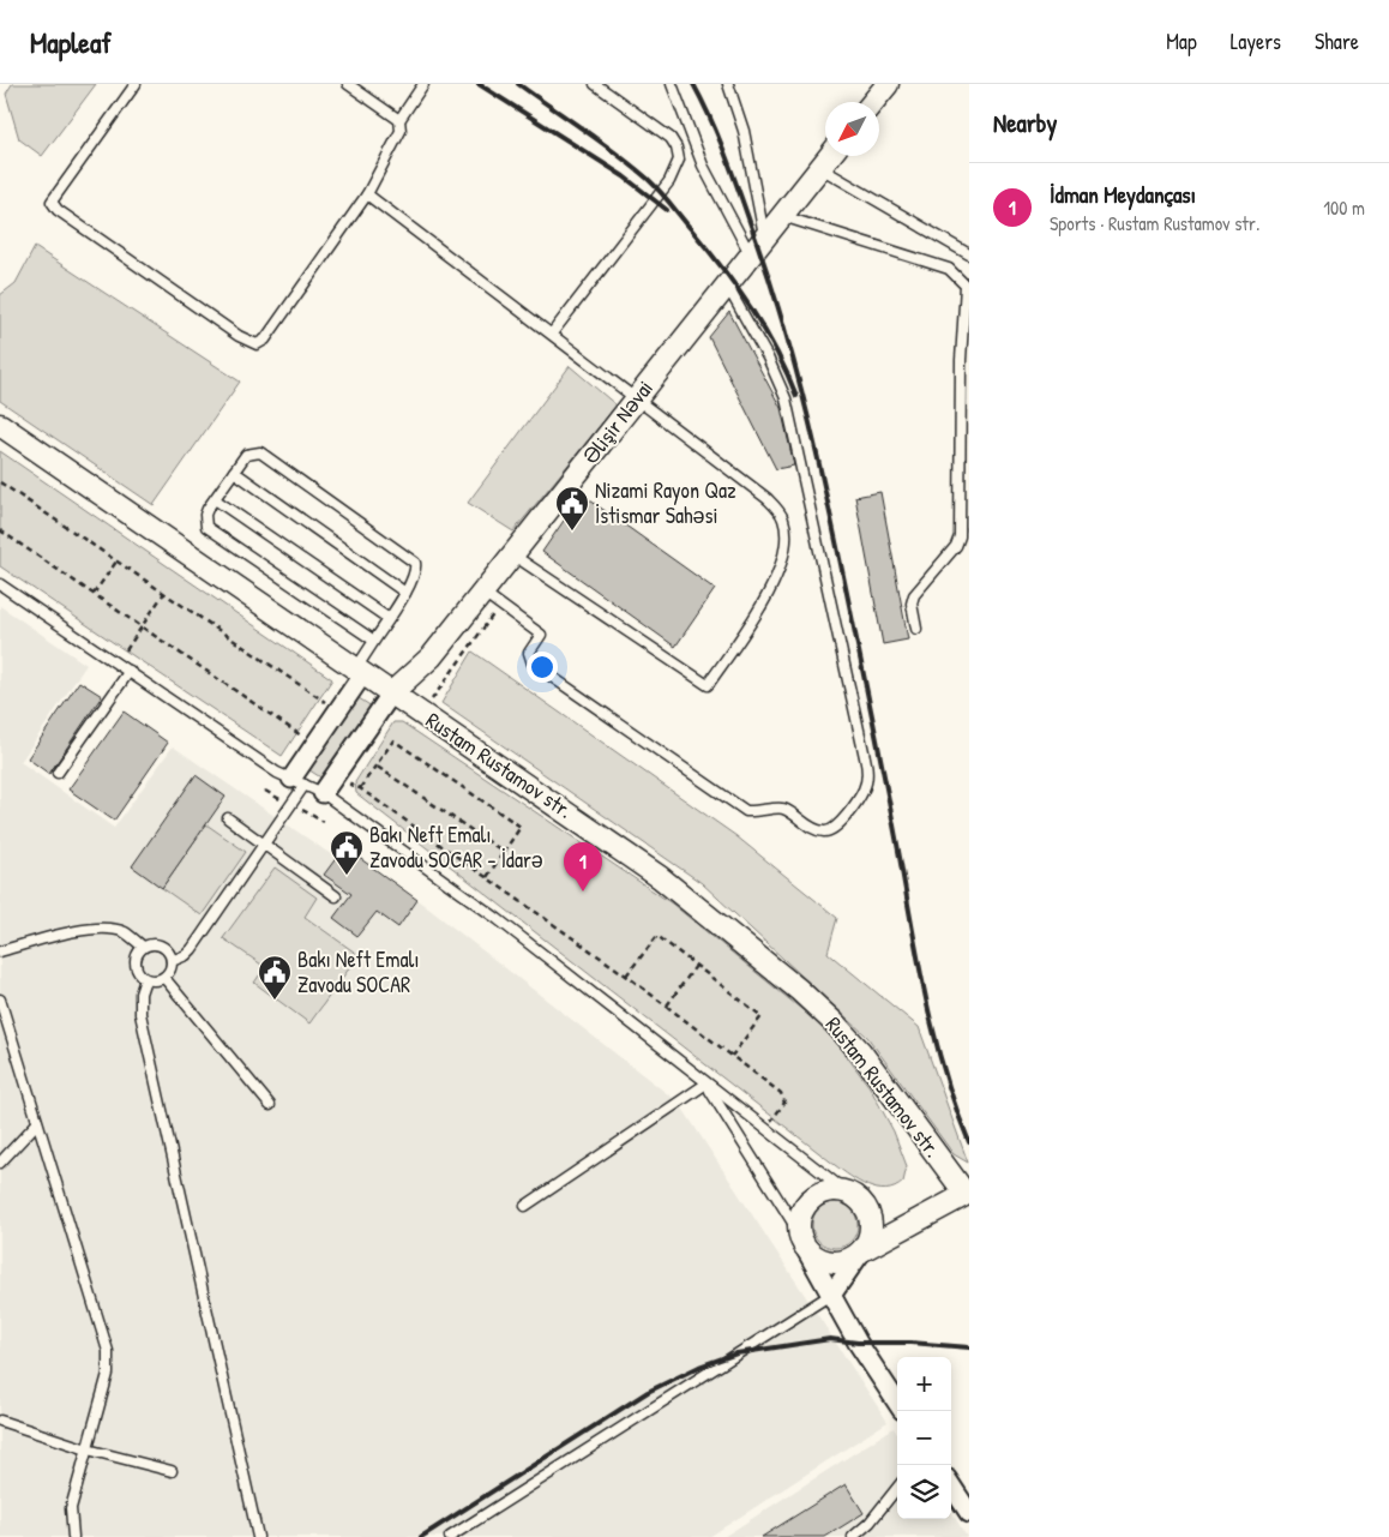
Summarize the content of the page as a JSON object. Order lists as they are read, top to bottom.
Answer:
{
  "streets": {
    "street": ["Əlişir Nəvai", "Rustam Rustamov str."]
  },
  "crossings": [
    ["Əlişir Nəvai", "Rustam Rustamov str."]
  ],
  "places": {
    "public building": ["Nizami Rayon Qaz İstismar Sahəsi", "Bakı Neft Emalı Zavodu SOCAR - İdarə", "Bakı Neft Emalı Zavodu SOCAR"]
  },
  "north": "bottom left",
  "page": {
    "header": "Mapleaf",
    "nav": ["Map", "Layers", "Share"],
    "heading": "Nearby",
    "list": [
      {
        "mark": "1",
        "name": "İdman Meydançası",
        "note": "Sports · Rustam Rustamov str.",
        "value": "100 m"
      }
    ],
    "pins": "1",
    "map_buttons": ["+", "−"]
  }
}
